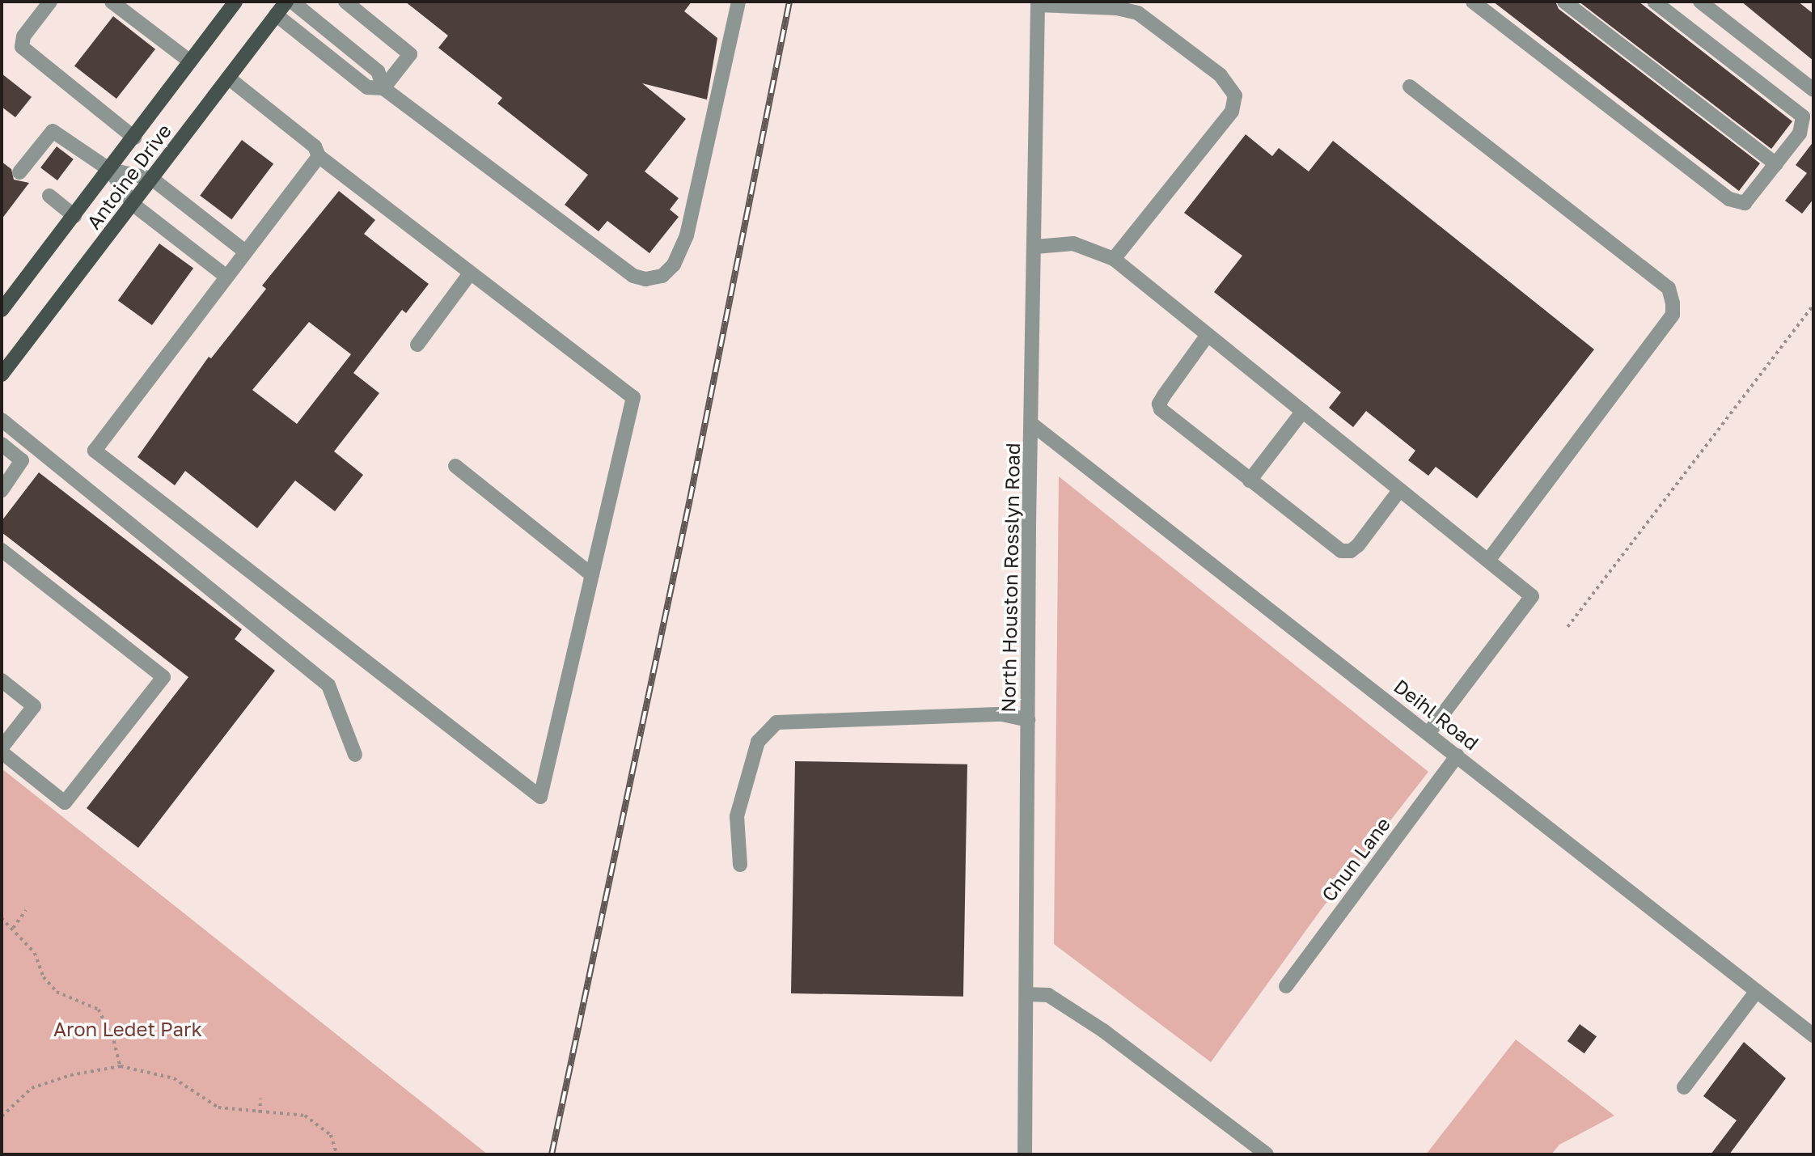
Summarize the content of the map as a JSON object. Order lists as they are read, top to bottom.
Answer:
{
  "streets": {
    "main road": ["Antoine Drive"],
    "street": ["North Houston Rosslyn Road", "Deihl Road", "Chun Lane"]
  },
  "crossings": [
    ["North Houston Rosslyn Road", "Deihl Road"],
    ["Deihl Road", "Chun Lane"]
  ],
  "parks": ["Aron Ledet Park"]
}
